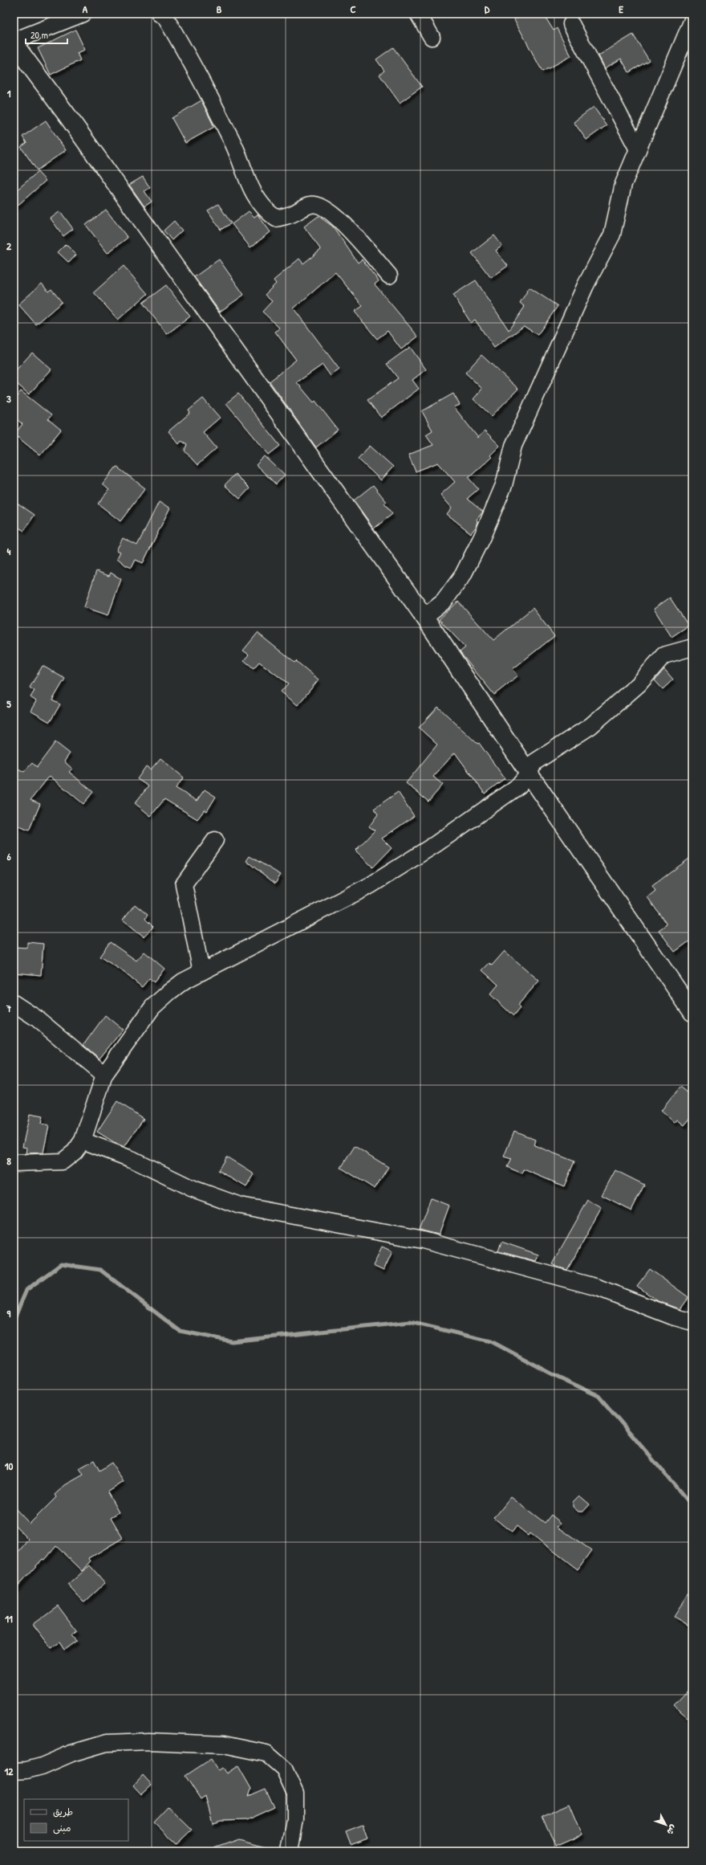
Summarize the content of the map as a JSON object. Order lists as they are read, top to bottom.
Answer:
{
  "legend": ["طريق", "مبنى"],
  "scale_bar": "20 m",
  "north": "bottom right",
  "grid": {
    "columns": [
      "A",
      "B",
      "C",
      "D",
      "E"
    ],
    "rows": [
      "1",
      "2",
      "3",
      "4",
      "5",
      "6",
      "7",
      "8",
      "9",
      "10",
      "11",
      "12"
    ]
  }
}
